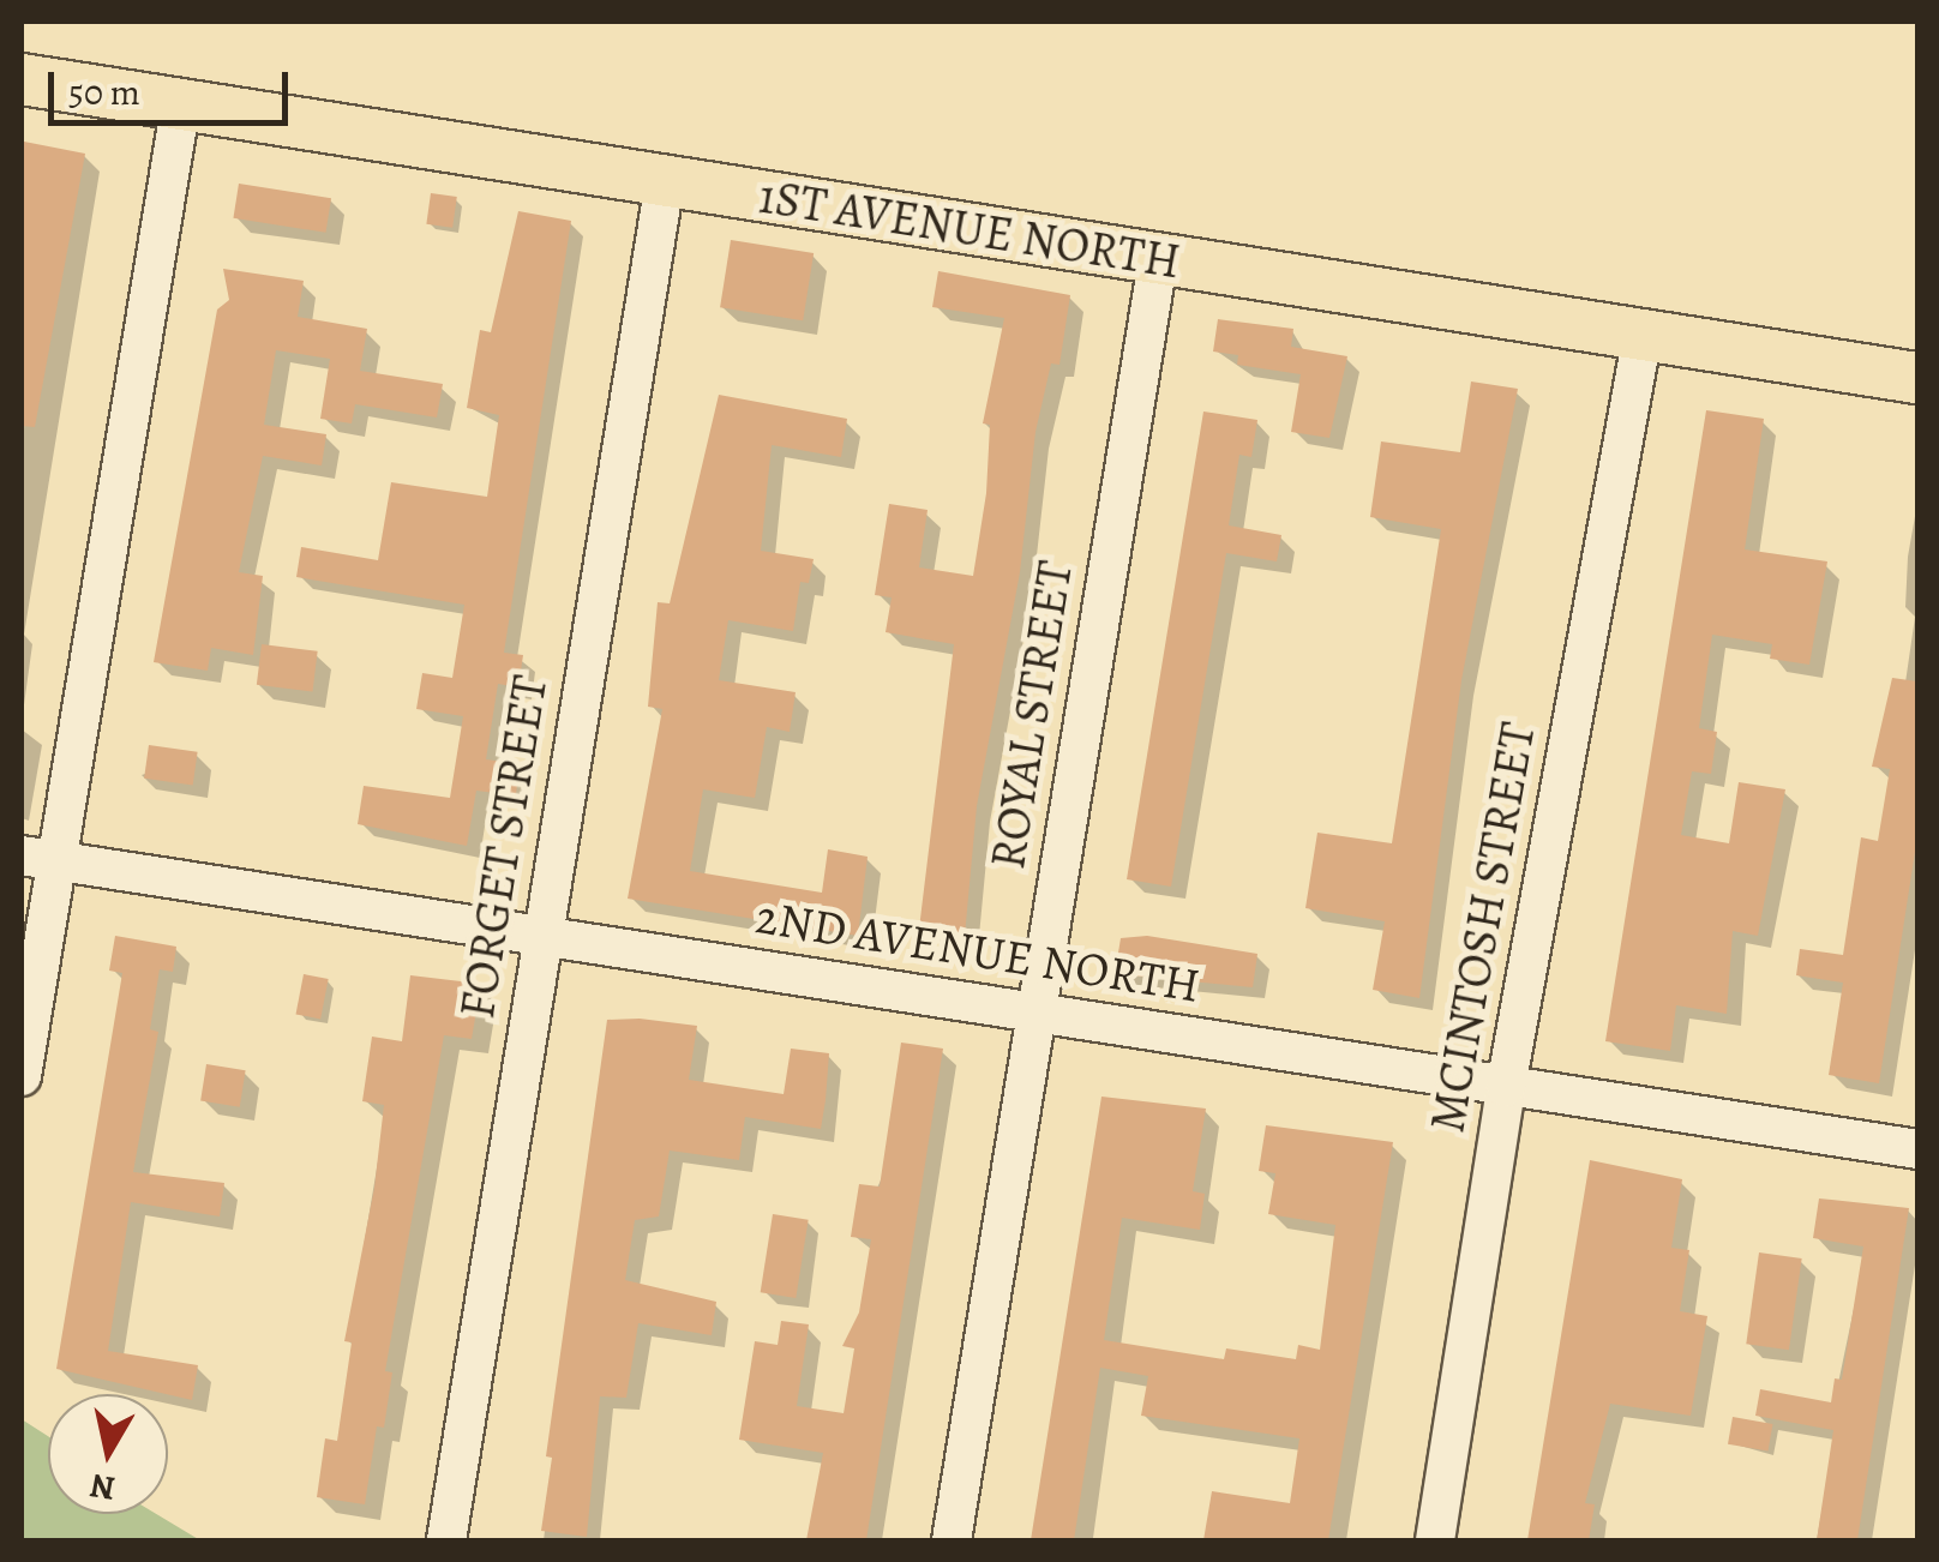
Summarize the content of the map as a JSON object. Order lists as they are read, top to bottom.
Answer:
{
  "streets": {
    "main road": ["1ST AVENUE NORTH"],
    "street": [
      "ROYAL STREET",
      "FORGET STREET",
      "MCINTOSH STREET",
      "2ND AVENUE NORTH"
    ]
  },
  "crossings": [
    ["1ST AVENUE NORTH", "ROYAL STREET"],
    ["1ST AVENUE NORTH", "FORGET STREET"],
    ["1ST AVENUE NORTH", "MCINTOSH STREET"],
    ["ROYAL STREET", "2ND AVENUE NORTH"],
    ["FORGET STREET", "2ND AVENUE NORTH"],
    ["MCINTOSH STREET", "2ND AVENUE NORTH"]
  ],
  "scale_bar": "50 m",
  "north": "bottom"
}
